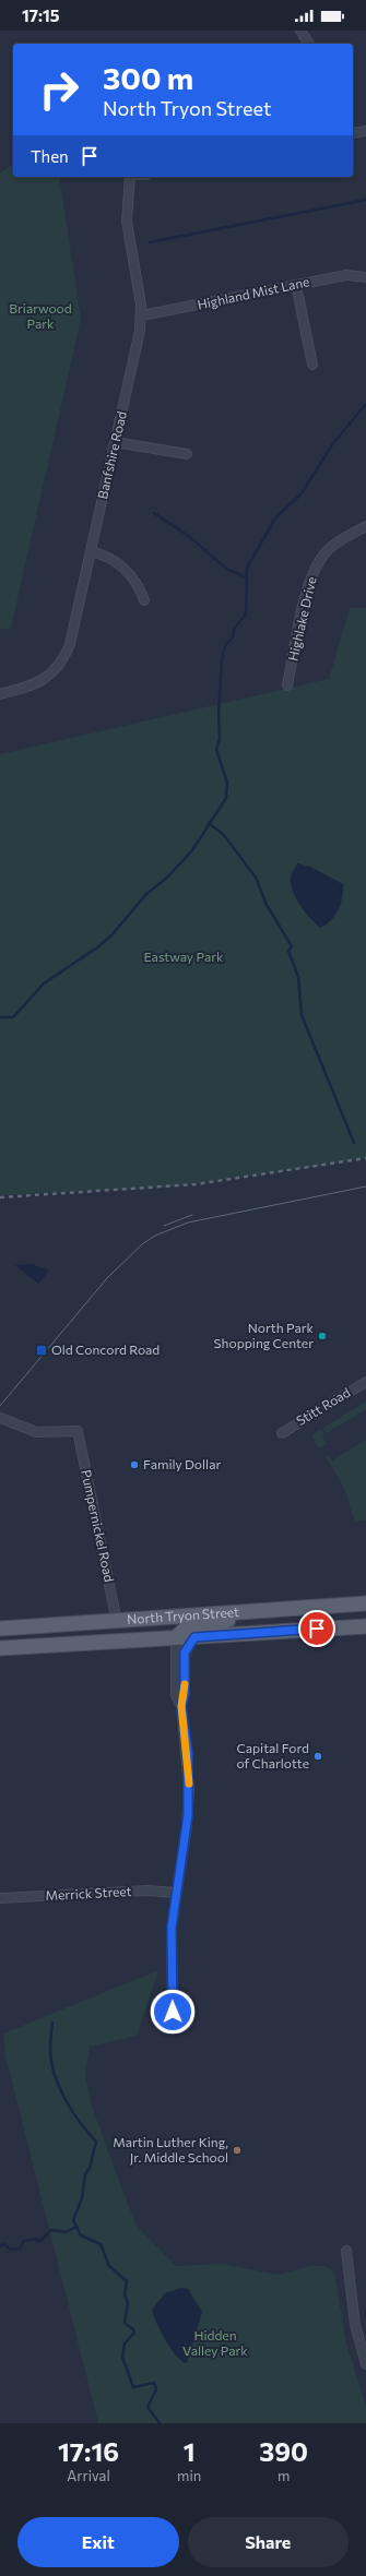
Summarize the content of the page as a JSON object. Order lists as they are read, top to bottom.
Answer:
{
  "streets": {
    "main road": ["North Tryon Street"],
    "street": [
      "Highland Mist Lane",
      "Banfshire Road",
      "Highlake Drive",
      "Stitt Road",
      "Pumpernickel Road",
      "Merrick Street"
    ]
  },
  "crossings": [
    ["Highland Mist Lane", "Banfshire Road"],
    ["Pumpernickel Road", "North Tryon Street"]
  ],
  "parks": ["Briarwood Park", "Eastway Park", "Hidden Valley Park"],
  "places": {
    "other": [
      "North Park Shopping Center",
      "Family Dollar",
      "Capital Ford of Charlotte",
      "Martin Luther King, Jr. Middle School"
    ],
    "transit": ["Old Concord Road"]
  },
  "page": {
    "status": "17:15",
    "turn": ["300 m", "North Tryon Street"],
    "then": "Then",
    "eta": [
      "17:16",
      "Arrival",
      "1",
      "min",
      "390",
      "m"
    ],
    "buttons": ["Exit", "Share"]
  }
}
